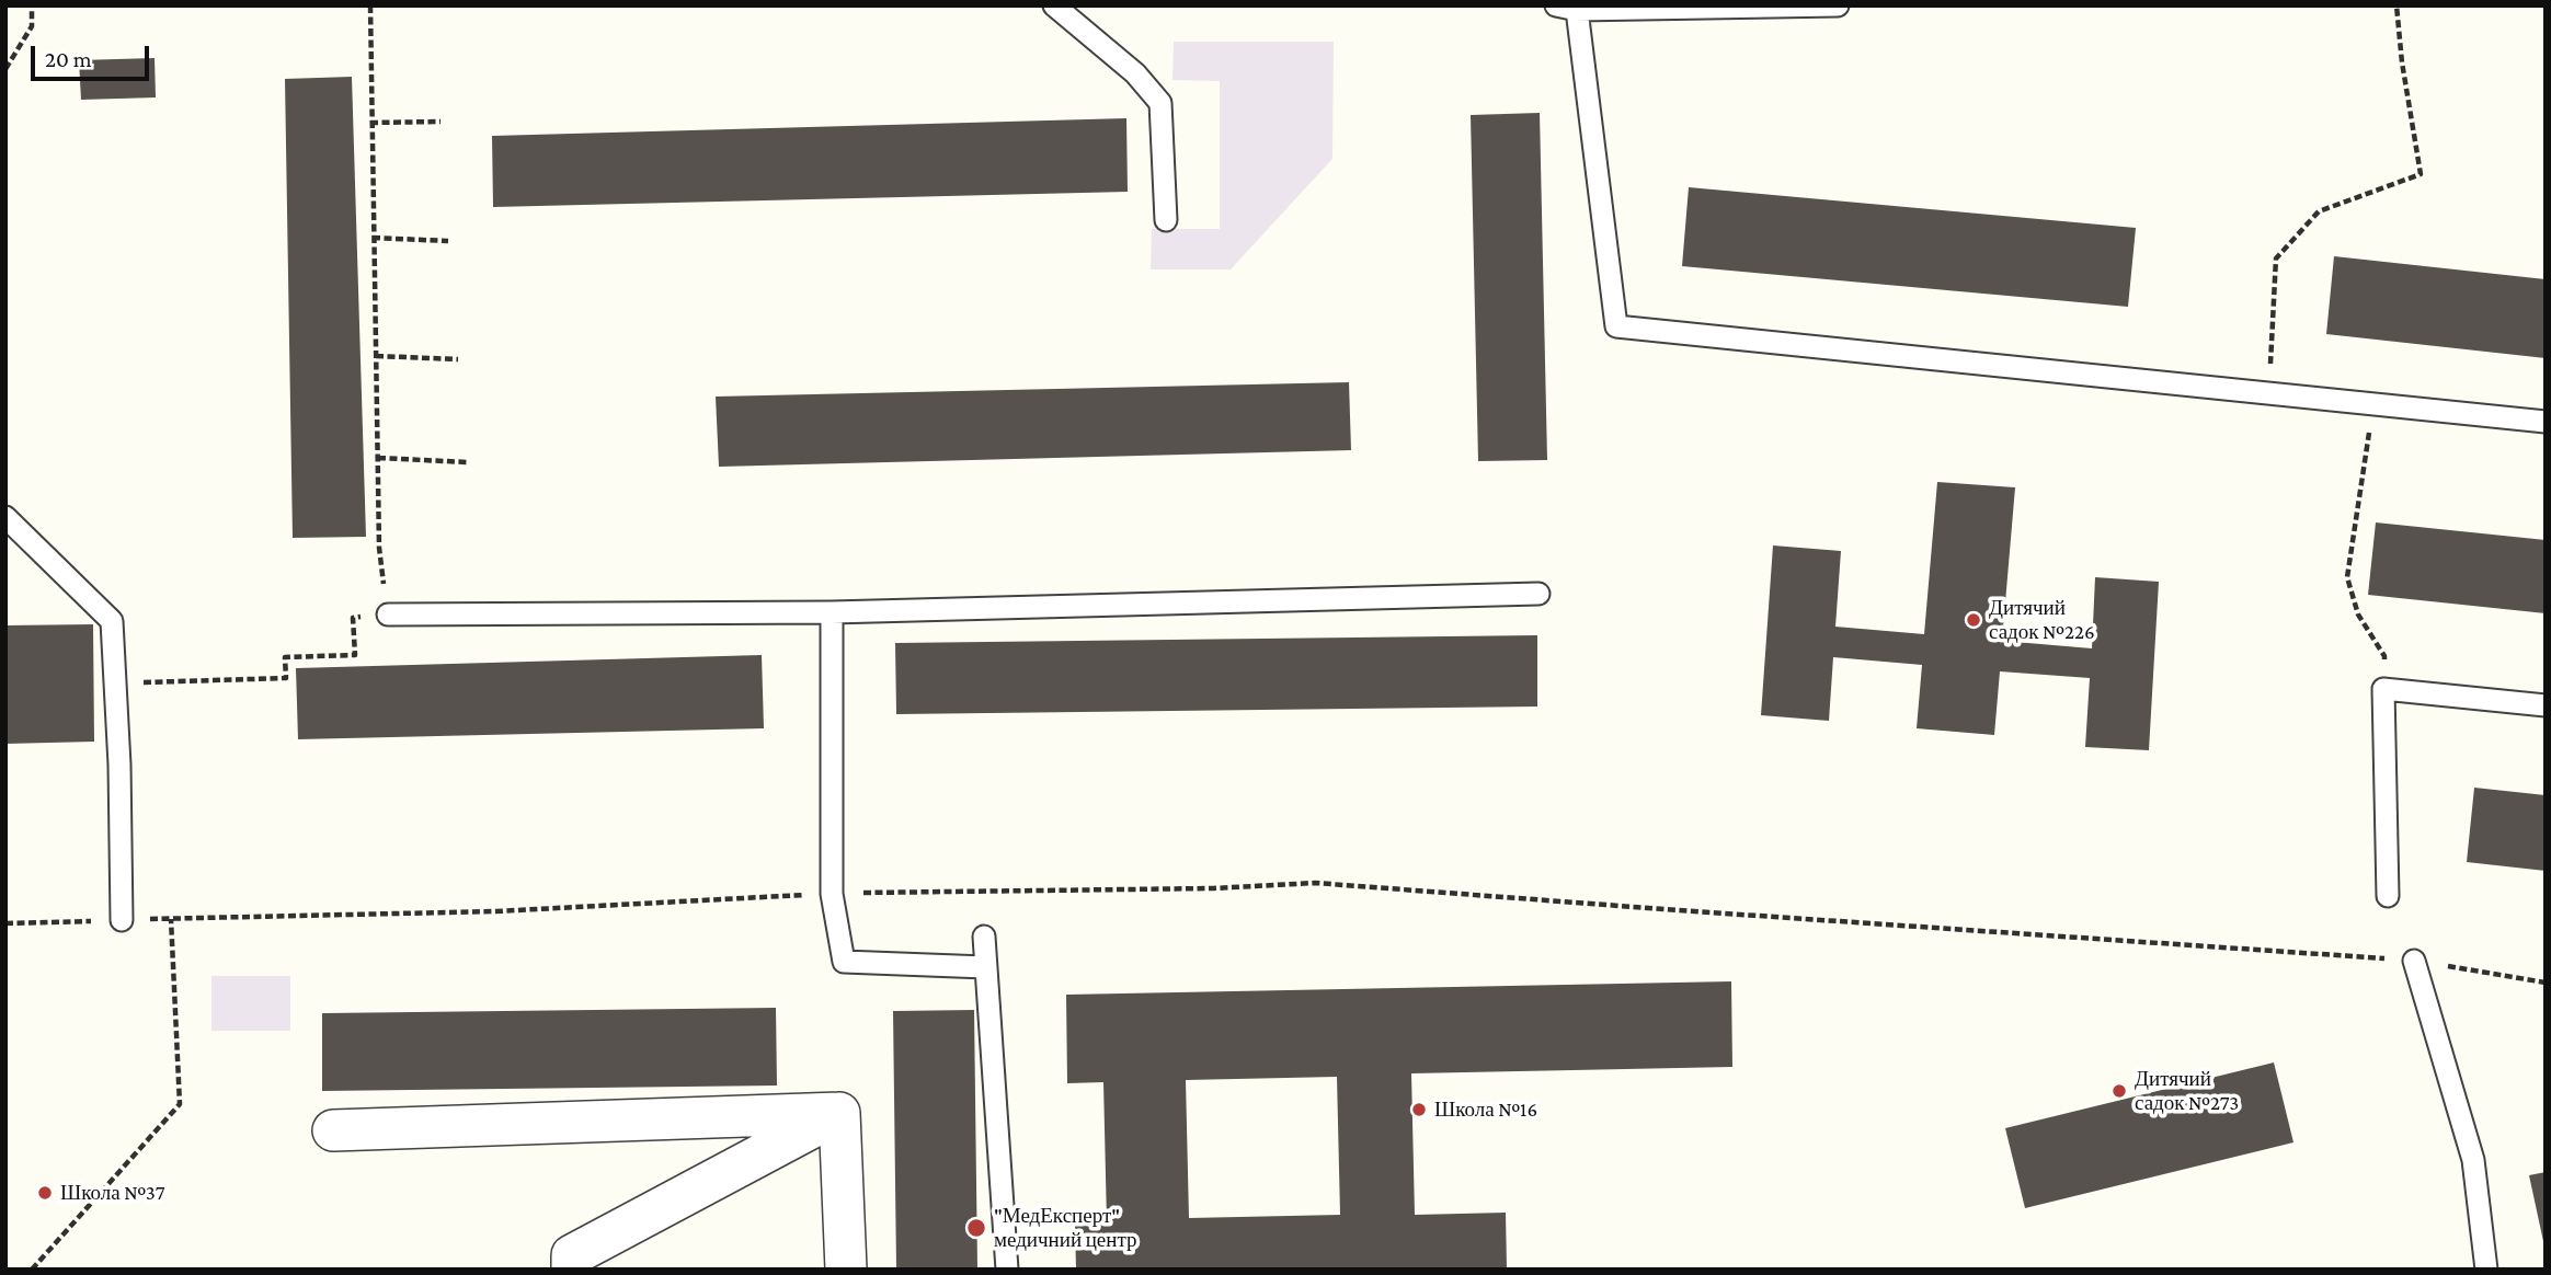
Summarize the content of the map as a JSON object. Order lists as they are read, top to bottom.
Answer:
{
  "places": [
    "Дитячий садок №226",
    "Дитячий садок №273",
    "Школа №16",
    "Школа №37",
    "\"МедЕксперт\" медичний центр"
  ],
  "scale_bar": "20 m"
}
